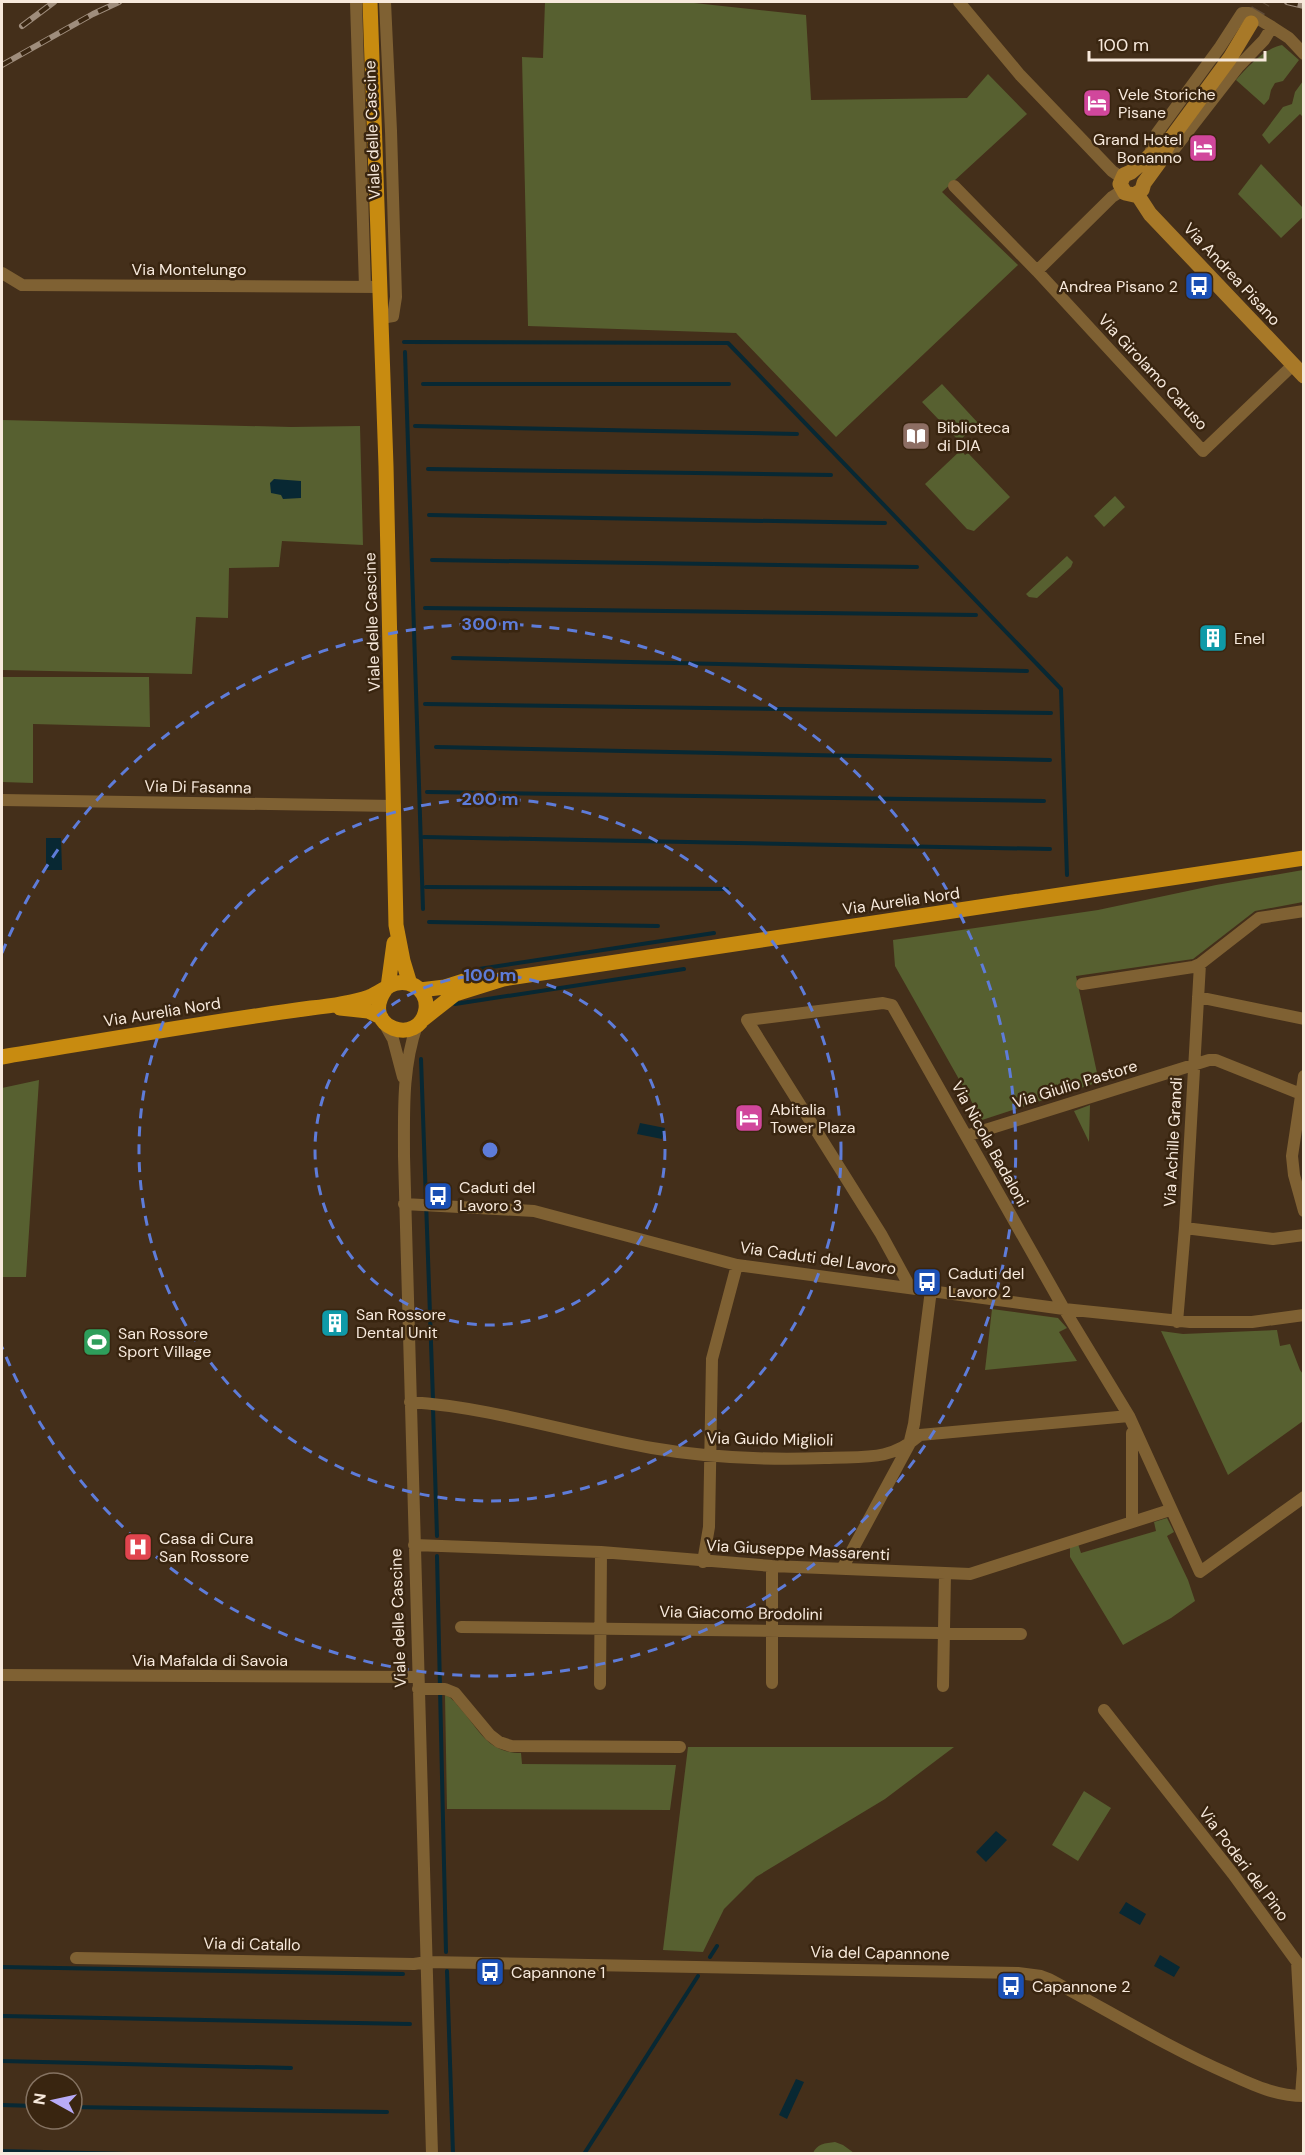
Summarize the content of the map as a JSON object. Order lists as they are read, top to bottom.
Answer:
{
  "streets": {
    "main road": ["Viale delle Cascine", "Via Aurelia Nord"],
    "street": [
      "Via Montelungo",
      "Via Andrea Pisano",
      "Via Girolamo Caruso",
      "Via Di Fasanna",
      "Via Giulio Pastore",
      "Via Achille Grandi",
      "Via Nicola Badaloni",
      "Via Caduti del Lavoro",
      "Via Guido Miglioli",
      "Via Giuseppe Massarenti",
      "Via Giacomo Brodolini",
      "Via Mafalda di Savoia",
      "Via Poderi del Pino",
      "Via di Catallo",
      "Via del Capannone"
    ]
  },
  "crossings": [
    ["Viale delle Cascine", "Via Montelungo"],
    ["Viale delle Cascine", "Via Di Fasanna"],
    ["Viale delle Cascine", "Via Aurelia Nord"],
    ["Viale delle Cascine", "Via Caduti del Lavoro"],
    ["Viale delle Cascine", "Via Guido Miglioli"],
    ["Viale delle Cascine", "Via Giuseppe Massarenti"],
    ["Viale delle Cascine", "Via Mafalda di Savoia"],
    ["Viale delle Cascine", "Via di Catallo"],
    ["Viale delle Cascine", "Via del Capannone"],
    ["Via Andrea Pisano", "Via Girolamo Caruso"],
    ["Via Giulio Pastore", "Via Achille Grandi"],
    ["Via Giulio Pastore", "Via Nicola Badaloni"],
    ["Via Achille Grandi", "Via Caduti del Lavoro"],
    ["Via Nicola Badaloni", "Via Caduti del Lavoro"],
    ["Via Nicola Badaloni", "Via Guido Miglioli"],
    ["Via Nicola Badaloni", "Via Giuseppe Massarenti"],
    ["Via Poderi del Pino", "Via del Capannone"],
    ["Via di Catallo", "Via del Capannone"]
  ],
  "places": {
    "hotel": ["Vele Storiche Pisane", "Grand Hotel Bonanno", "Abitalia Tower Plaza"],
    "bus stop": [
      "Andrea Pisano 2",
      "Caduti del Lavoro 3",
      "Caduti del Lavoro 2",
      "Capannone 1",
      "Capannone 2"
    ],
    "library": ["Biblioteca di DIA"],
    "building": ["Enel", "San Rossore Dental Unit"],
    "sports": ["San Rossore Sport Village"],
    "hospital": ["Casa di Cura San Rossore"]
  },
  "scale_bar": "100 m",
  "north": "left",
  "rings": ["300 m", "200 m", "100 m"]
}
